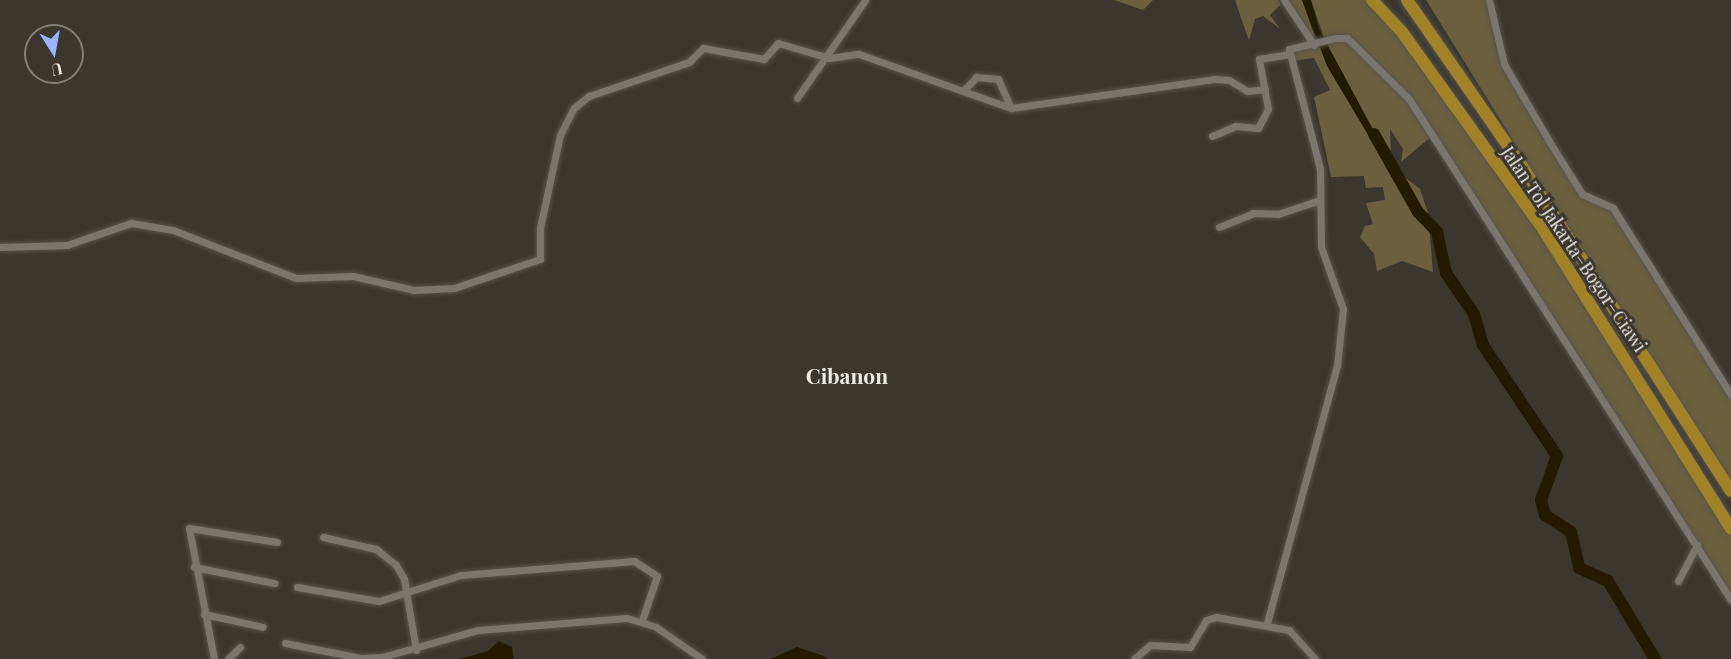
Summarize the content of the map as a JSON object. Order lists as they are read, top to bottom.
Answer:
{
  "streets": {
    "highway": ["Jalan Tol Jakarta–Bogor–Ciawi"]
  },
  "districts": ["Cibanon"],
  "north": "bottom"
}
